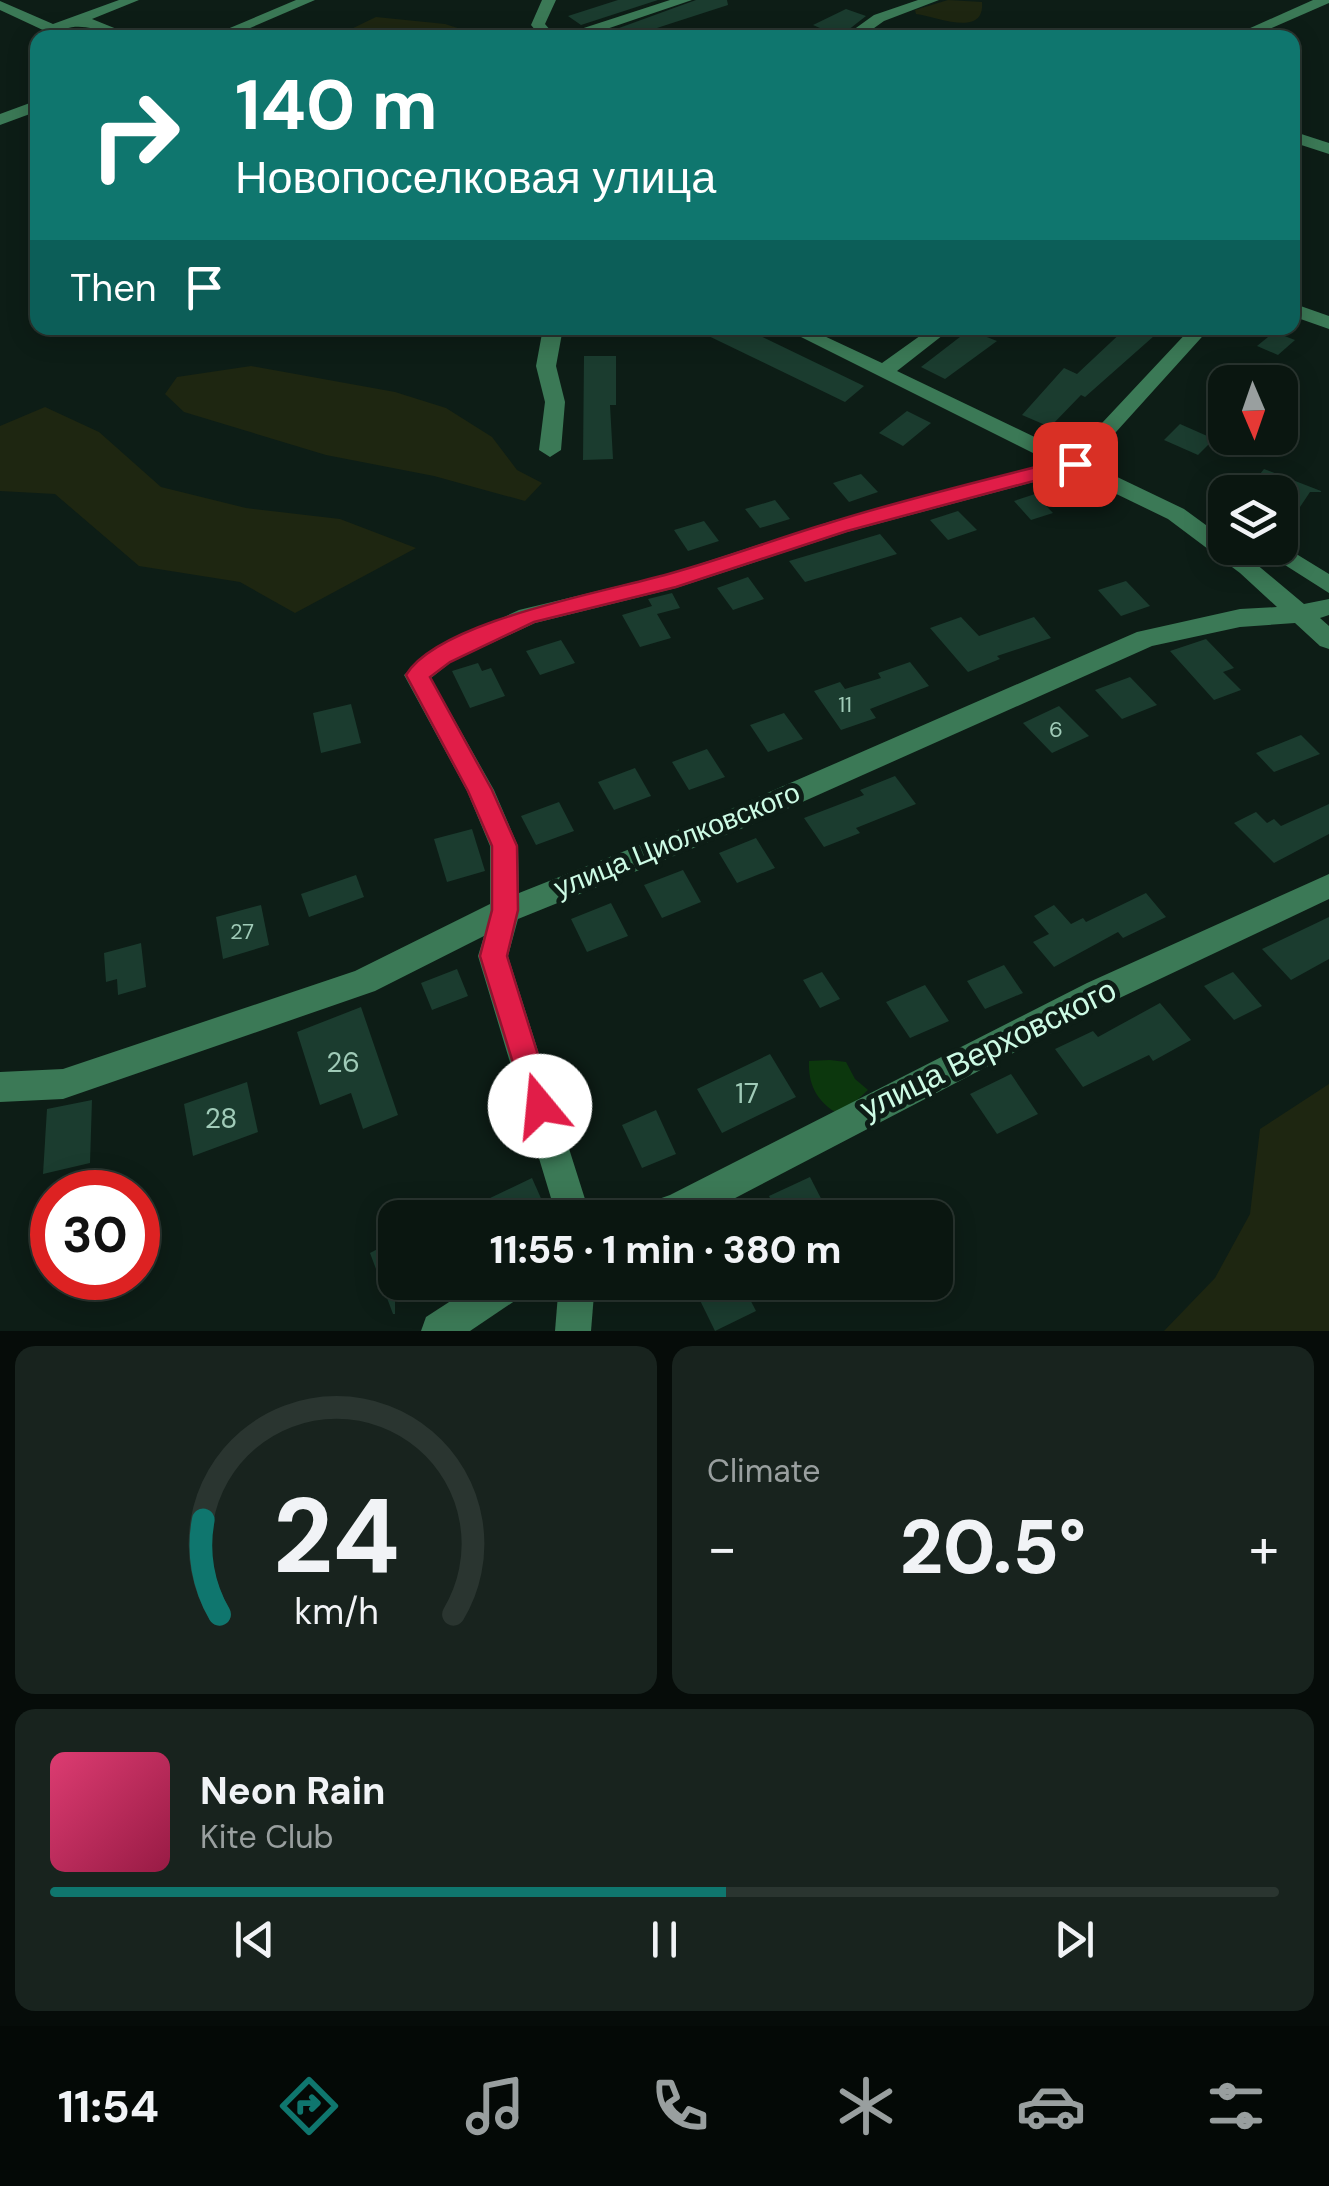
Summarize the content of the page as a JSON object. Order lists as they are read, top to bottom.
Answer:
{
  "streets": {
    "street": ["улица Циолковского", "улица Верховского"]
  },
  "house_numbers": [
    "11",
    "6",
    "27",
    "26",
    "17",
    "28"
  ],
  "north": "bottom",
  "page": {
    "turn": ["140 m", "Новопоселковая улица"],
    "then": "Then",
    "limit": "30",
    "trip": "11:55 · 1 min · 380 m",
    "tile": "Climate",
    "heat": ["−", "20.5°", "+"],
    "song": ["Neon Rain", "Kite Club"],
    "tabs": "11:54",
    "gauge": ["24", "km/h"]
  }
}
